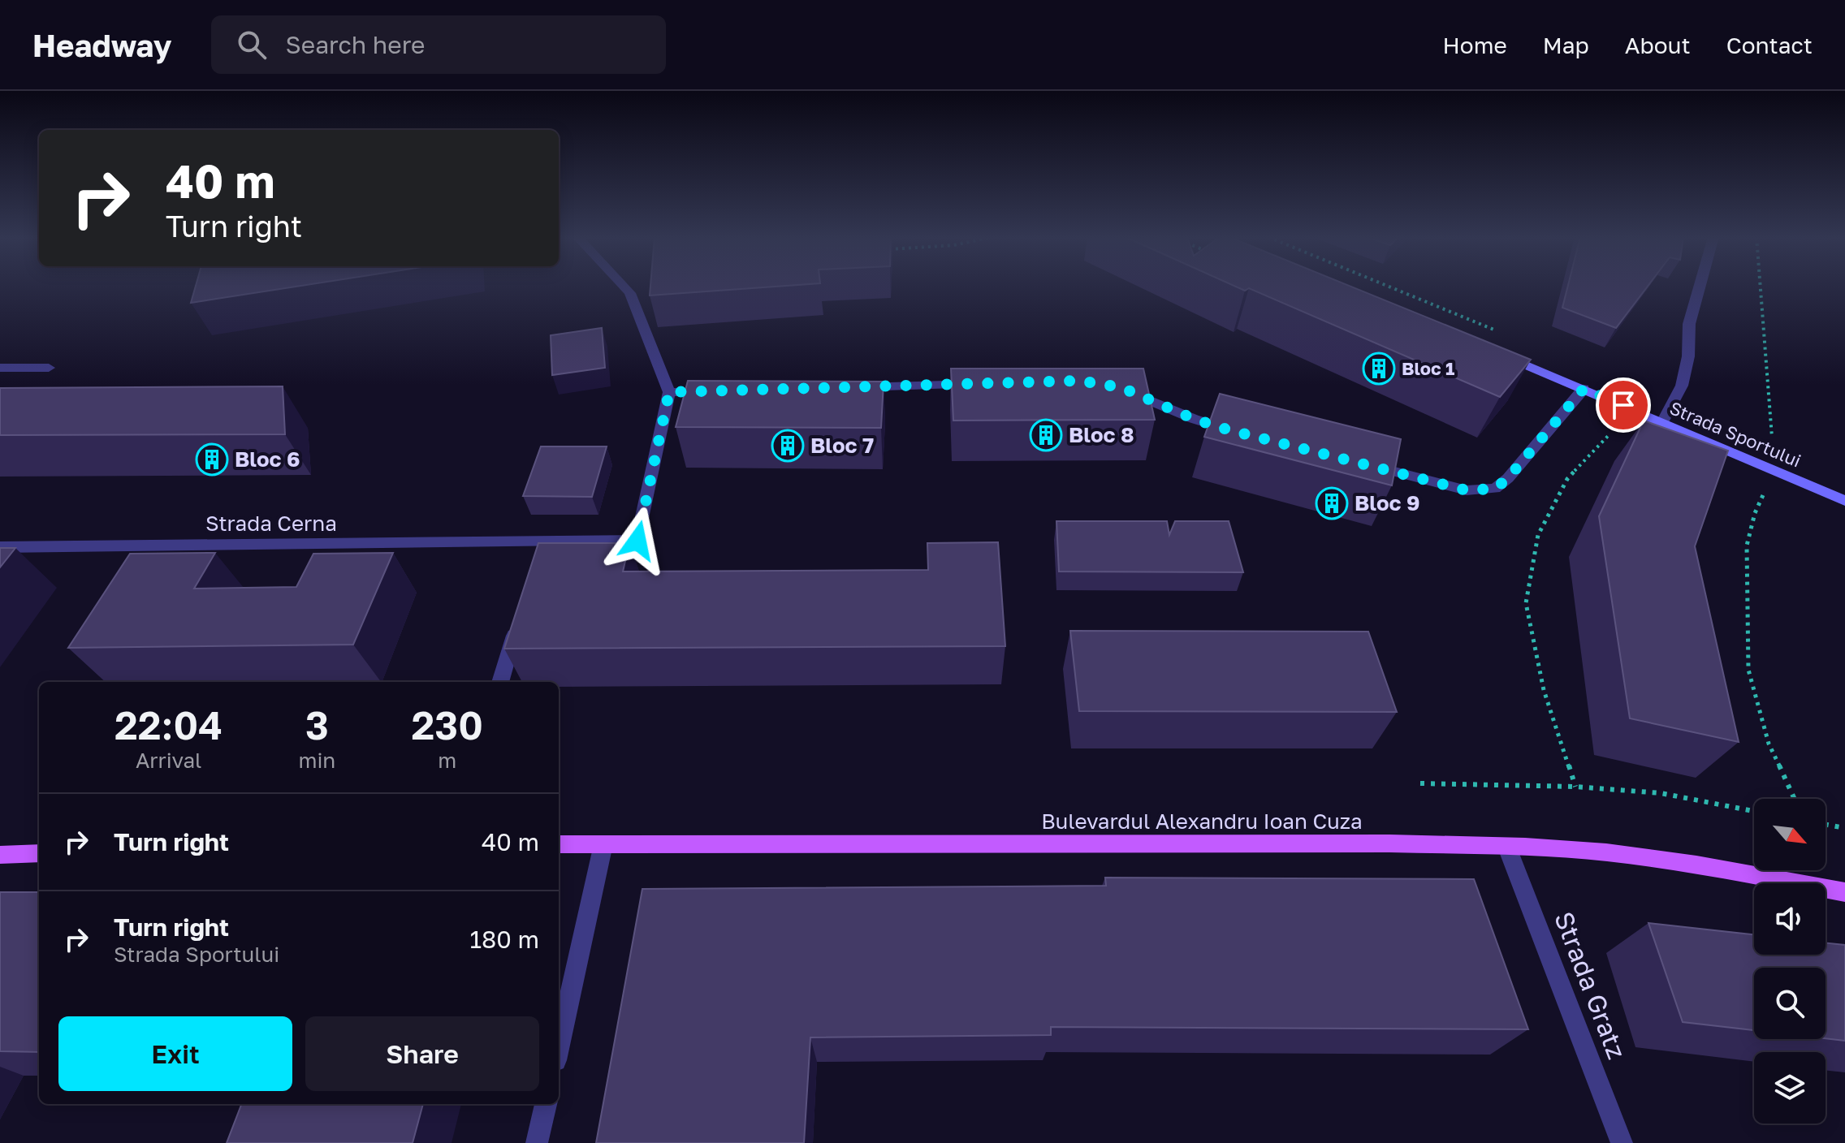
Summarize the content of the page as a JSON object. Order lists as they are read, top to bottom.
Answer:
{
  "streets": {
    "main road": ["Strada Sportului", "Bulevardul Alexandru Ioan Cuza"],
    "street": ["Strada Cerna", "Strada Gratz"]
  },
  "crossings": [
    ["Bulevardul Alexandru Ioan Cuza", "Strada Gratz"]
  ],
  "places": {
    "building": [
      "Bloc 1",
      "Bloc 8",
      "Bloc 7",
      "Bloc 6",
      "Bloc 9"
    ]
  },
  "north": "bottom right",
  "page": {
    "header": "Headway",
    "search": "Search here",
    "nav": [
      "Home",
      "Map",
      "About",
      "Contact"
    ],
    "turn": ["40 m", "Turn right"],
    "eta": [
      "22:04",
      "Arrival",
      "3",
      "min",
      "230",
      "m"
    ],
    "list": [
      {
        "name": "Turn right",
        "value": "40 m"
      },
      {
        "name": "Turn right",
        "note": "Strada Sportului",
        "value": "180 m"
      }
    ],
    "buttons": ["Exit", "Share"]
  }
}
